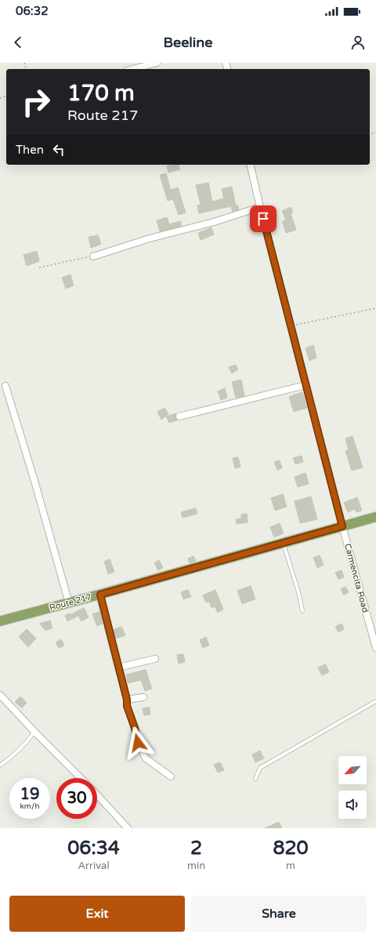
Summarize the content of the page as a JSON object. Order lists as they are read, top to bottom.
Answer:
{
  "streets": {
    "main road": ["Route 217"],
    "street": ["Carmencita Road"]
  },
  "crossings": [
    ["Carmencita Road", "Route 217"]
  ],
  "north": "bottom left",
  "page": {
    "status": "06:32",
    "header": "Beeline",
    "turn": ["170 m", "Route 217"],
    "then": "Then",
    "speed": "19 km/h",
    "limit": "30",
    "eta": [
      "06:34",
      "Arrival",
      "2",
      "min",
      "820",
      "m"
    ],
    "buttons": ["Exit", "Share"]
  }
}
